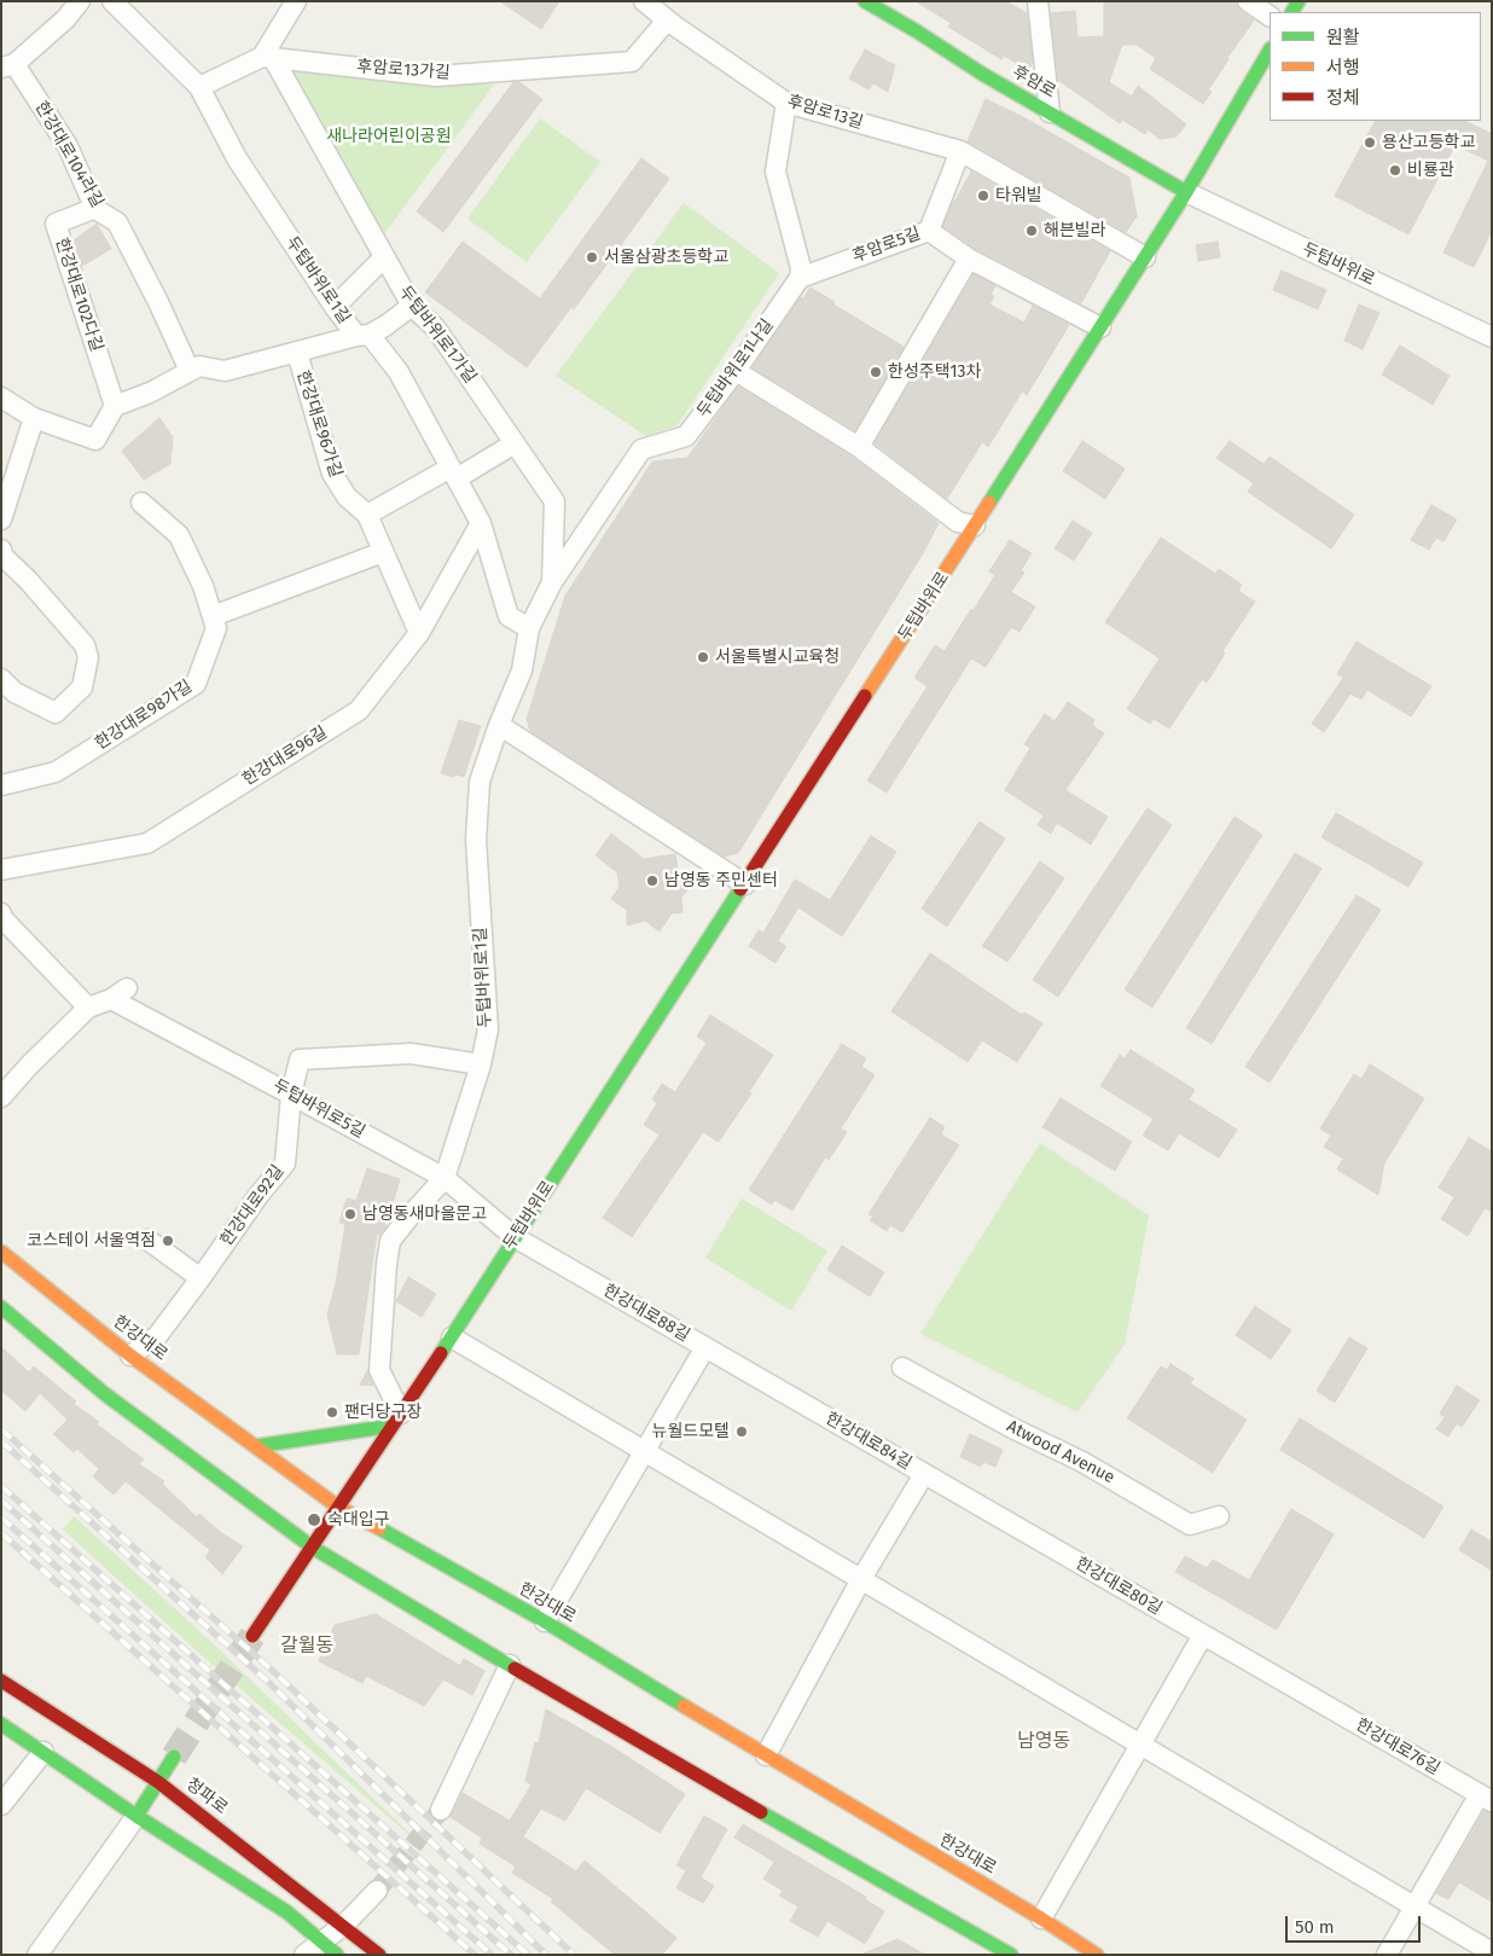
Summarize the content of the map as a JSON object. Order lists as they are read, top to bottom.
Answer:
{
  "streets": {
    "main road": [
      "후암로",
      "두텁바위로",
      "한강대로",
      "청파로"
    ],
    "street": [
      "후암로13가길",
      "후암로13길",
      "한강대로104라길",
      "후암로5길",
      "두텁바위로1길",
      "한강대로102다길",
      "두텁바위로1가길",
      "두텁바위로1나길",
      "한강대로96가길",
      "한강대로98가길",
      "한강대로96길",
      "두텁바위로5길",
      "한강대로92길",
      "한강대로88길",
      "한강대로84길",
      "Atwood Avenue",
      "한강대로80길",
      "한강대로76길"
    ]
  },
  "crossings": [
    ["후암로13가길", "후암로13길"],
    ["후암로13가길", "두텁바위로1가길"],
    ["후암로", "두텁바위로"],
    ["후암로13길", "후암로5길"],
    ["한강대로104라길", "한강대로102다길"],
    ["후암로5길", "두텁바위로1나길"],
    ["두텁바위로", "두텁바위로1길"],
    ["두텁바위로", "두텁바위로5길"],
    ["두텁바위로", "한강대로88길"],
    ["두텁바위로", "한강대로"],
    ["두텁바위로1길", "두텁바위로1가길"],
    ["두텁바위로1길", "두텁바위로1나길"],
    ["두텁바위로1길", "한강대로96길"],
    ["두텁바위로1길", "두텁바위로5길"],
    ["두텁바위로1길", "한강대로92길"],
    ["두텁바위로1가길", "두텁바위로1나길"],
    ["한강대로96가길", "한강대로96길"],
    ["두텁바위로5길", "한강대로92길"],
    ["두텁바위로5길", "한강대로88길"],
    ["한강대로92길", "한강대로"],
    ["한강대로88길", "한강대로"],
    ["한강대로88길", "한강대로84길"],
    ["한강대로", "한강대로84길"],
    ["한강대로84길", "한강대로80길"],
    ["한강대로80길", "한강대로76길"]
  ],
  "districts": ["갈월동", "남영동"],
  "parks": ["새나라어린이공원"],
  "places": [
    "용산고등학교",
    "비룡관",
    "타워빌",
    "해븐빌라",
    "서울삼광초등학교",
    "한성주택13차",
    "서울특별시교육청",
    "남영동 주민센터",
    "남영동새마을문고",
    "코스테이 서울역점",
    "팬더당구장",
    "뉴월드모텔",
    "숙대입구"
  ],
  "legend": ["원활", "서행", "정체"],
  "scale_bar": "50 m"
}
